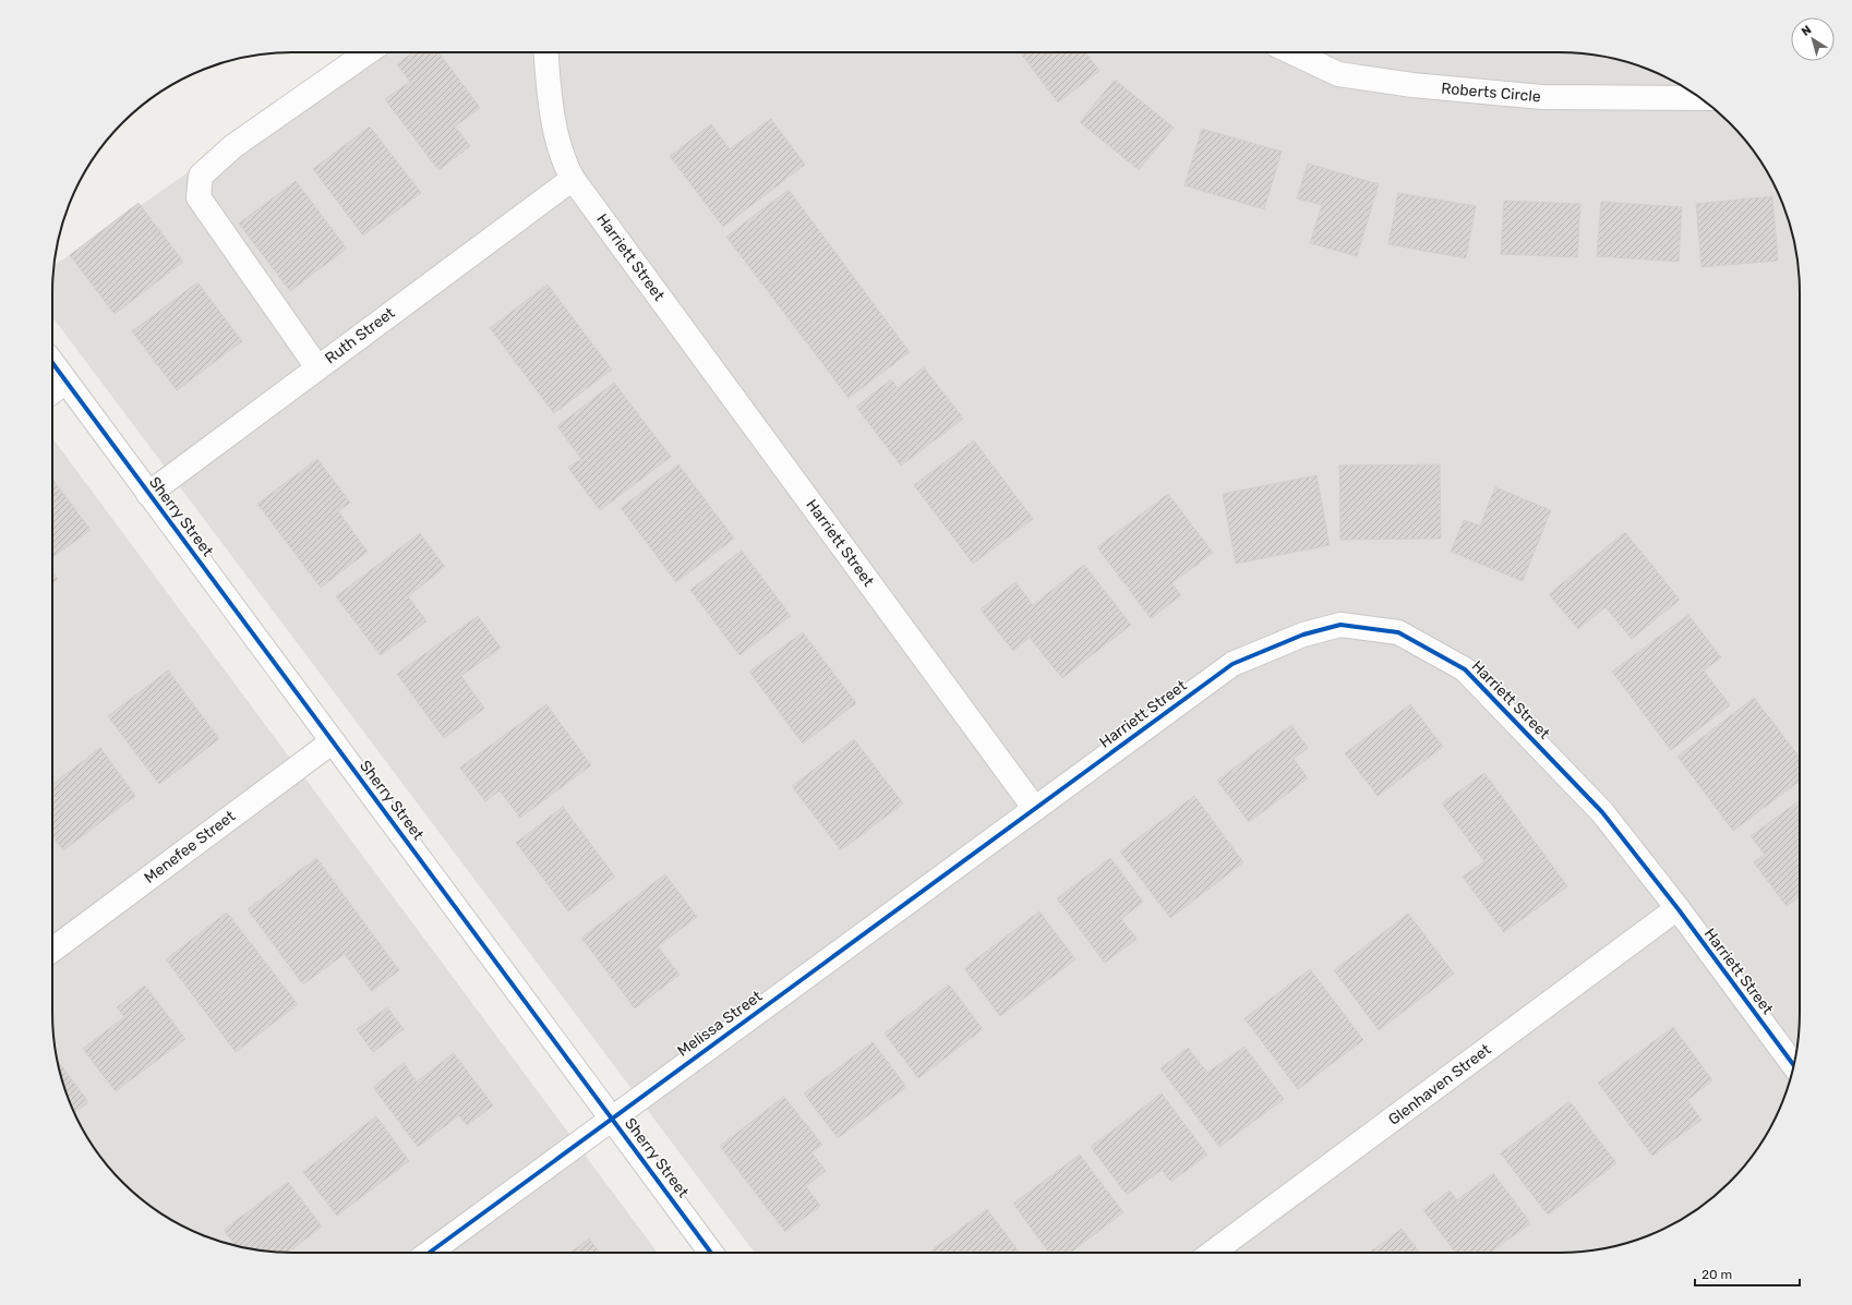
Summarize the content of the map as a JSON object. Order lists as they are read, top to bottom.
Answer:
{
  "streets": {
    "street": [
      "Roberts Circle",
      "Harriett Street",
      "Ruth Street",
      "Sherry Street",
      "Menefee Street",
      "Melissa Street",
      "Glenhaven Street"
    ]
  },
  "crossings": [
    ["Harriett Street", "Ruth Street"],
    ["Harriett Street", "Melissa Street"],
    ["Harriett Street", "Glenhaven Street"],
    ["Ruth Street", "Sherry Street"],
    ["Sherry Street", "Menefee Street"],
    ["Sherry Street", "Melissa Street"]
  ],
  "scale_bar": "20 m",
  "north": "top left"
}
